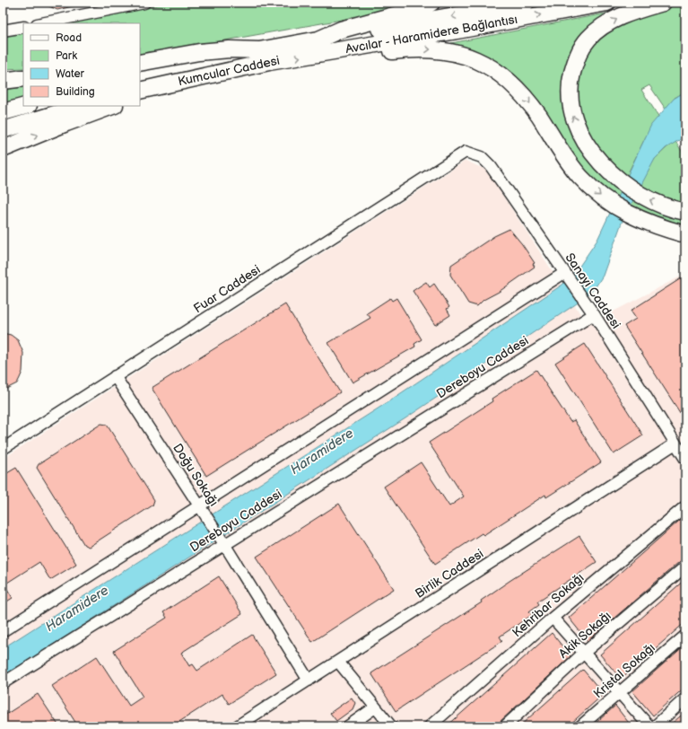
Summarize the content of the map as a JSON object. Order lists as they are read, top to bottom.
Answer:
{
  "streets": {
    "highway": ["Avcılar - Haramidere Bağlantısı", "Kumcular Caddesi"],
    "street": [
      "Fuar Caddesi",
      "Sanayi Caddesi",
      "Dereboyu Caddesi",
      "Doğu Sokağı",
      "Birlik Caddesi",
      "Kehribar Sokağı",
      "Akik Sokağı",
      "Kristal Sokağı"
    ]
  },
  "crossings": [
    ["Avcılar - Haramidere Bağlantısı", "Kumcular Caddesi"],
    ["Fuar Caddesi", "Sanayi Caddesi"],
    ["Fuar Caddesi", "Doğu Sokağı"],
    ["Sanayi Caddesi", "Dereboyu Caddesi"],
    ["Sanayi Caddesi", "Birlik Caddesi"],
    ["Dereboyu Caddesi", "Doğu Sokağı"],
    ["Doğu Sokağı", "Birlik Caddesi"]
  ],
  "water": ["Haramidere"],
  "legend": [
    "Road",
    "Park",
    "Water",
    "Building"
  ]
}
